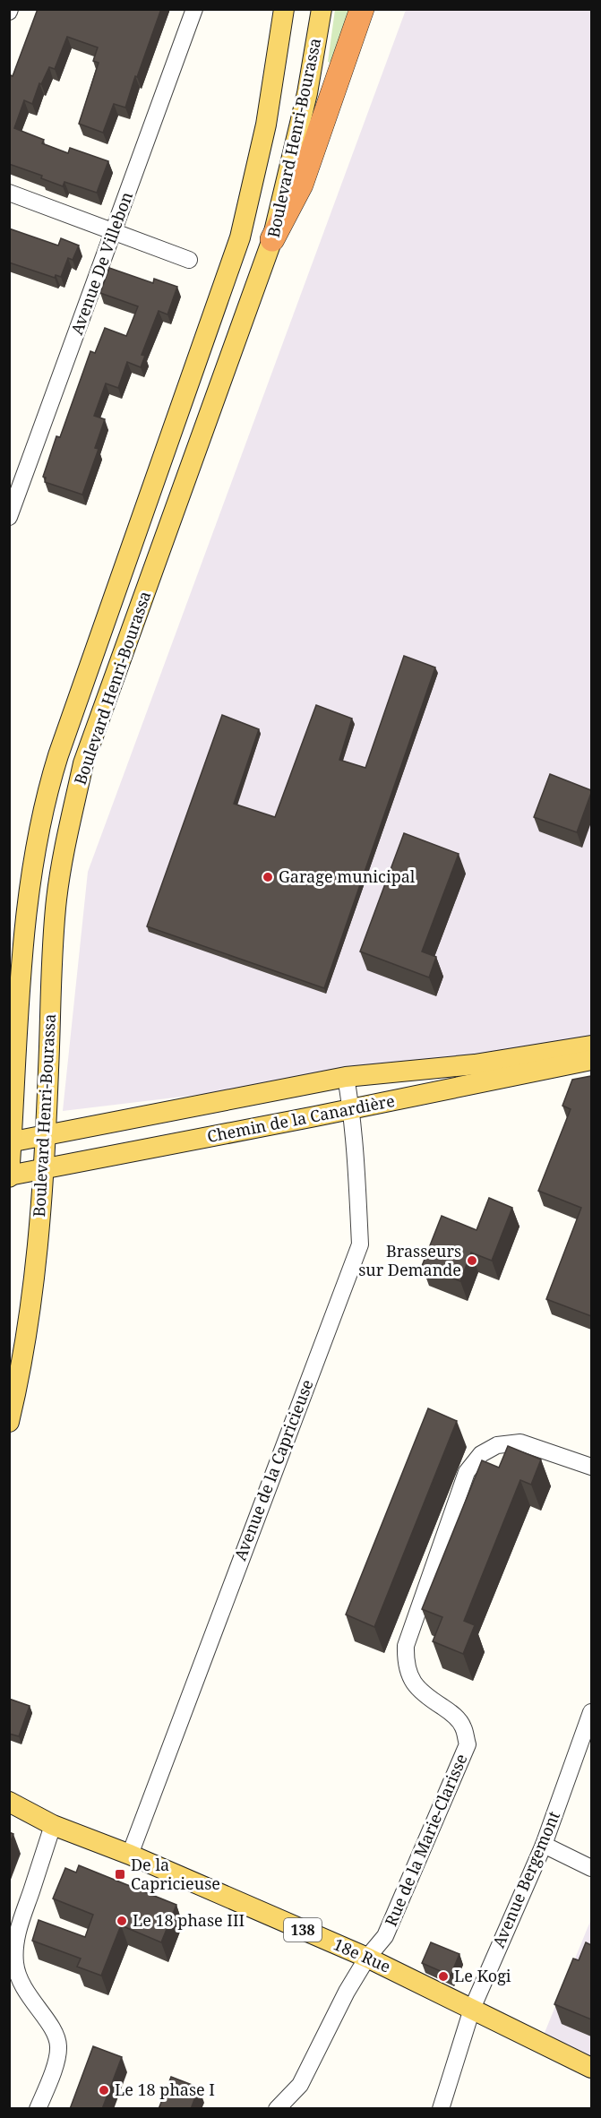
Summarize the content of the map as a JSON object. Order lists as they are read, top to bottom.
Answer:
{
  "streets": {
    "main road": [
      "Boulevard Henri-Bourassa",
      "Chemin de la Canardière",
      "138",
      "18e Rue"
    ],
    "street": [
      "Avenue De Villebon",
      "Avenue de la Capricieuse",
      "Rue de la Marie-Clarisse",
      "Avenue Bergemont"
    ]
  },
  "crossings": [
    ["Boulevard Henri-Bourassa", "Chemin de la Canardière"],
    ["Chemin de la Canardière", "Avenue de la Capricieuse"],
    ["Avenue de la Capricieuse", "18e Rue"],
    ["Rue de la Marie-Clarisse", "18e Rue"],
    ["Avenue Bergemont", "18e Rue"]
  ],
  "places": {
    "other": [
      "Garage municipal",
      "Brasseurs sur Demande",
      "Le 18 phase III",
      "Le Kogi",
      "Le 18 phase I"
    ],
    "transit": ["De la Capricieuse"]
  }
}
